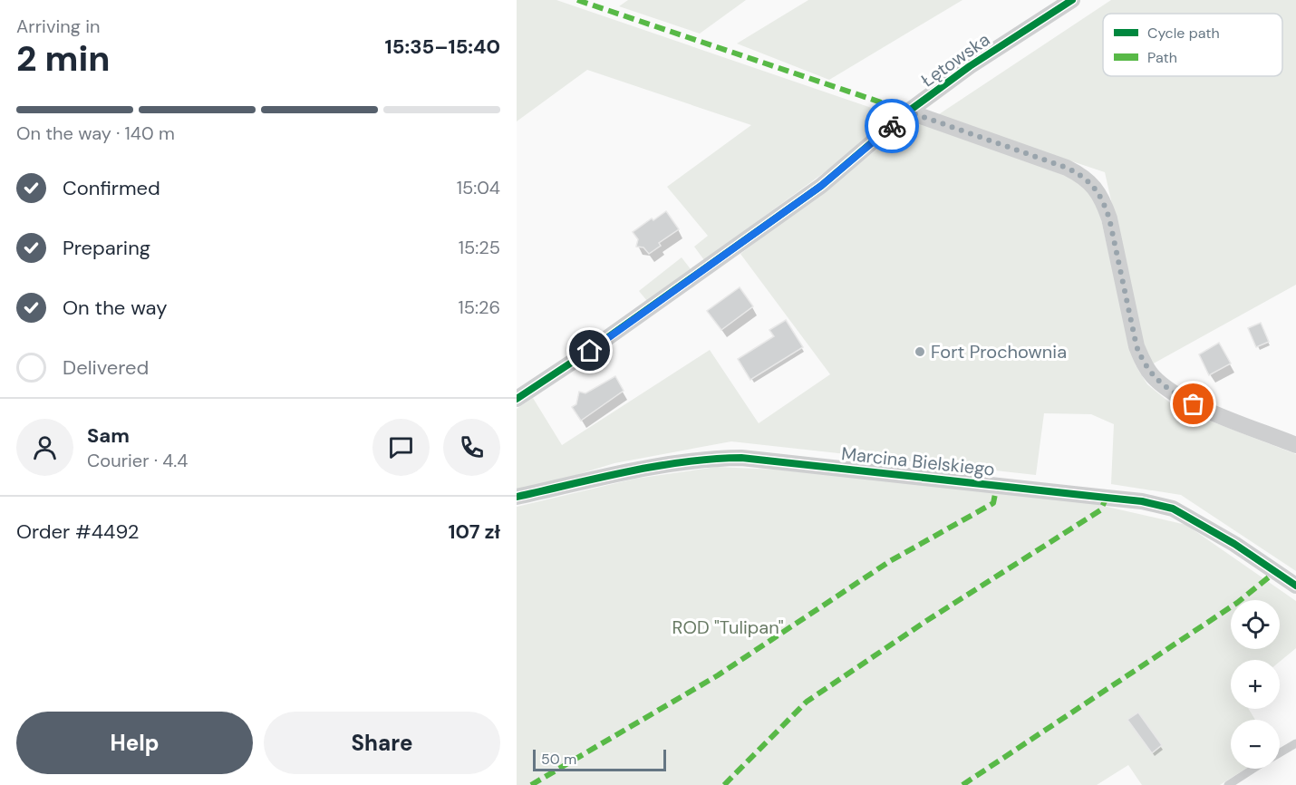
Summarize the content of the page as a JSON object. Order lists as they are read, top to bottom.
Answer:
{
  "streets": {
    "street": ["Łętowska", "Marcina Bielskiego"]
  },
  "parks": ["ROD \"Tulipan\""],
  "places": ["Fort Prochownia"],
  "legend": ["Cycle path", "Path"],
  "scale_bar": "50 m",
  "page": {
    "heading": ["2 min", "Arriving in", "15:35–15:40"],
    "panel": [
      "Sam",
      "Courier · 4.4",
      "Order #4492",
      "107 zł"
    ],
    "bar": "On the way · 140 m",
    "list": [
      ["Confirmed", "15:04"],
      ["Preparing", "15:25"],
      ["On the way", "15:26"],
      "Delivered"
    ],
    "map_buttons": ["+", "−"],
    "buttons": ["Help", "Share"],
    "scale": "50 m"
  }
}
